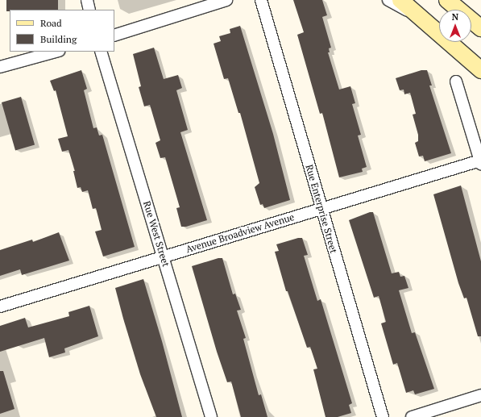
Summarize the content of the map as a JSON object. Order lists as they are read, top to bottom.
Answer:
{
  "streets": {
    "street": ["Rue Enterprise Street", "Avenue Broadview Avenue", "Rue West Street"]
  },
  "crossings": [
    ["Rue Enterprise Street", "Avenue Broadview Avenue"],
    ["Avenue Broadview Avenue", "Rue West Street"]
  ],
  "legend": ["Road", "Building"],
  "north": "top"
}
